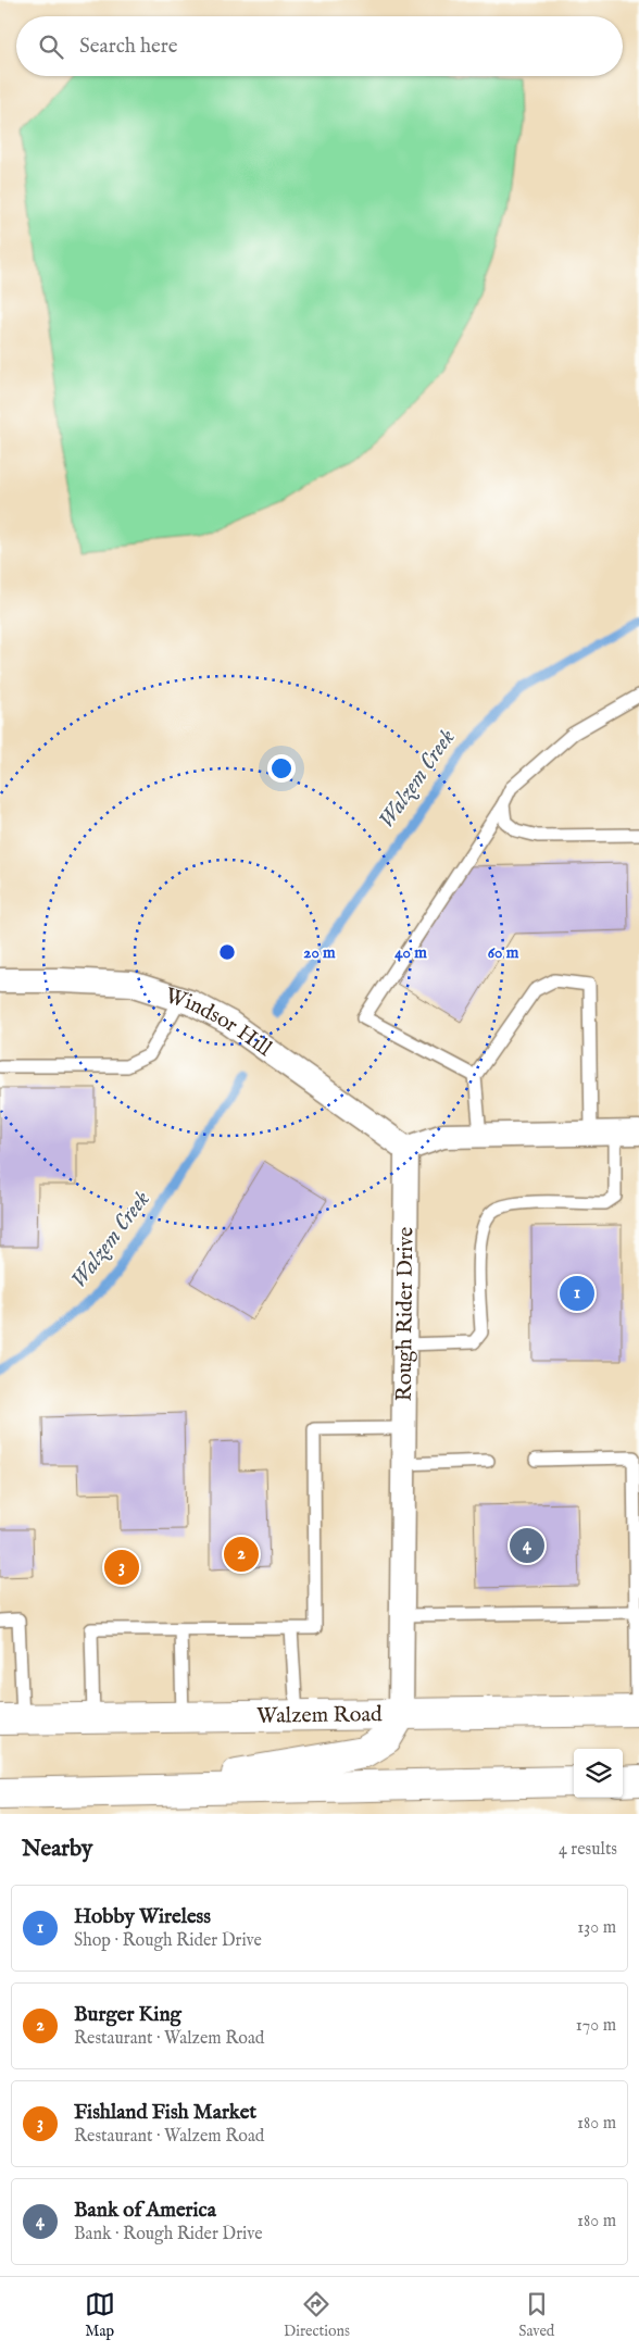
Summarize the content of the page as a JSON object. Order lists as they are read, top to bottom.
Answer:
{
  "streets": {
    "main road": ["Walzem Road"],
    "street": ["Windsor Hill", "Rough Rider Drive"]
  },
  "crossings": [
    ["Windsor Hill", "Rough Rider Drive"],
    ["Rough Rider Drive", "Walzem Road"]
  ],
  "water": ["Walzem Creek"],
  "page": {
    "search": "Search here",
    "pins": [
      "1",
      "4",
      "2",
      "3"
    ],
    "heading": ["Nearby", "4 results"],
    "list": [
      {
        "mark": "1",
        "name": "Hobby Wireless",
        "note": "Shop · Rough Rider Drive",
        "value": "130 m"
      },
      {
        "mark": "2",
        "name": "Burger King",
        "note": "Restaurant · Walzem Road",
        "value": "170 m"
      },
      {
        "mark": "3",
        "name": "Fishland Fish Market",
        "note": "Restaurant · Walzem Road",
        "value": "180 m"
      },
      {
        "mark": "4",
        "name": "Bank of America",
        "note": "Bank · Rough Rider Drive",
        "value": "180 m"
      }
    ],
    "nav": ["Map", "Directions", "Saved"]
  },
  "rings": ["20 m", "40 m", "60 m"]
}
